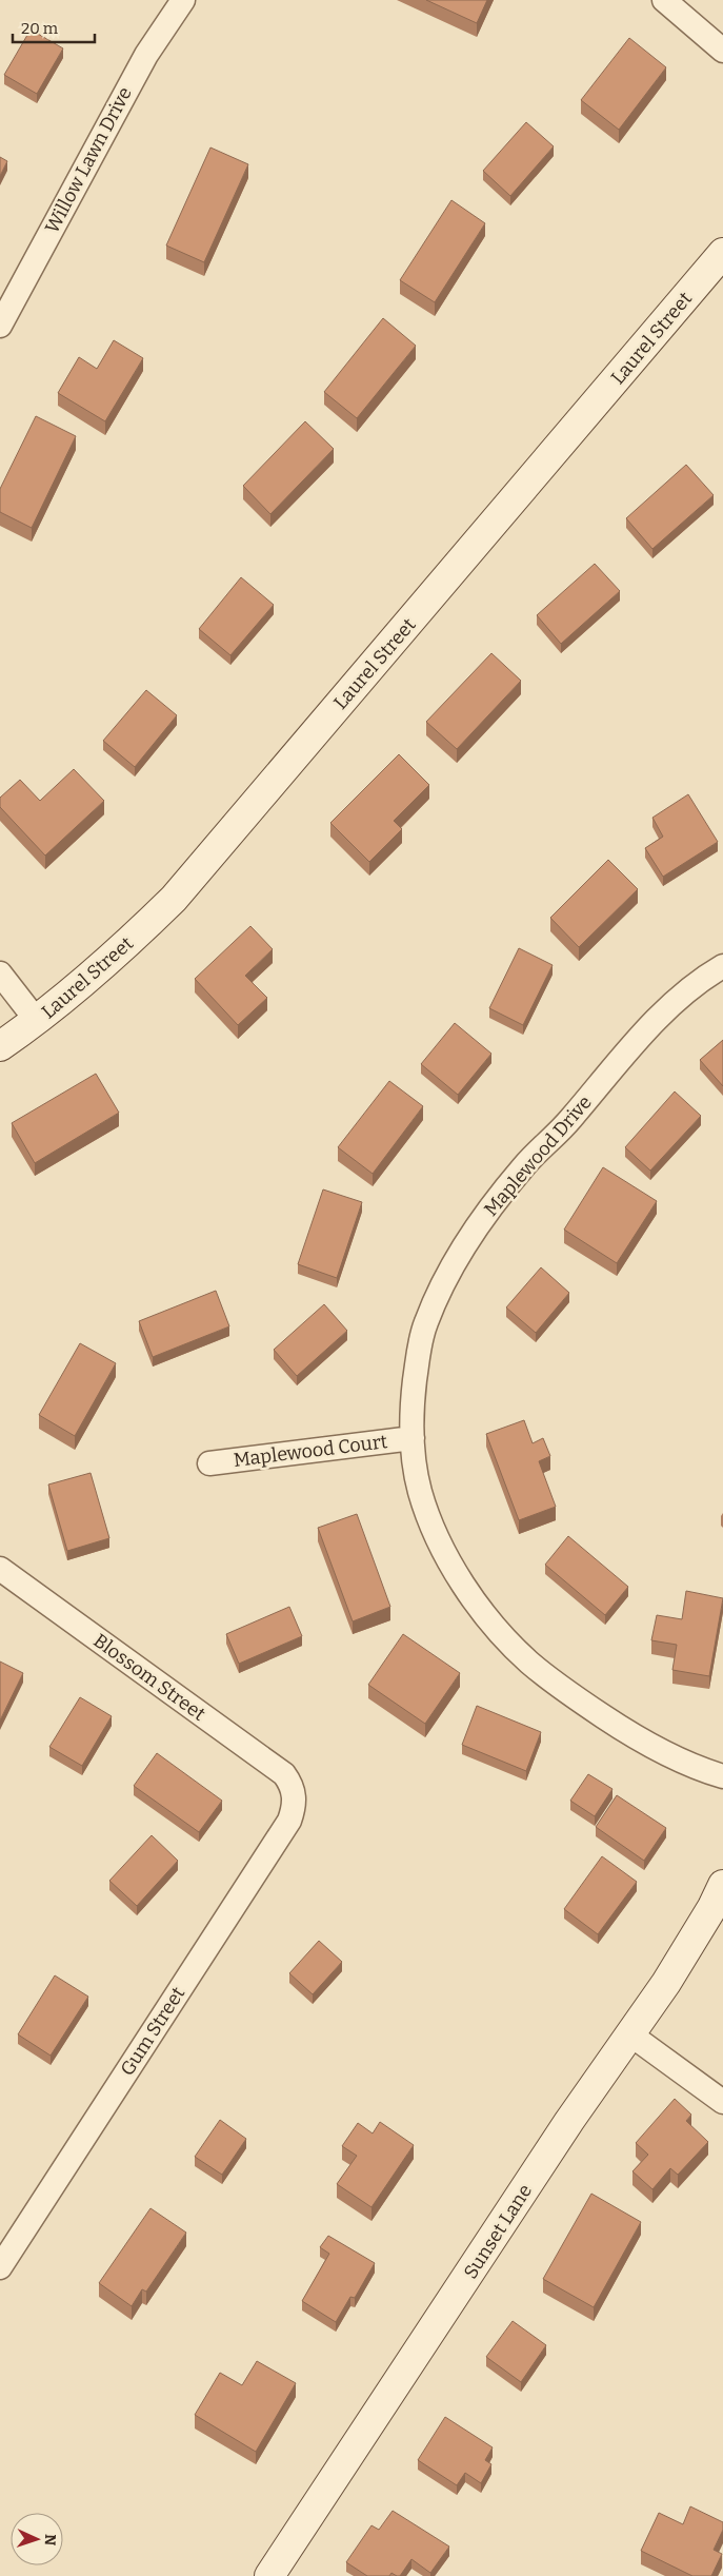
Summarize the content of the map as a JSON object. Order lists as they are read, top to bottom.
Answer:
{
  "streets": {
    "street": [
      "Willow Lawn Drive",
      "Laurel Street",
      "Maplewood Drive",
      "Maplewood Court",
      "Blossom Street",
      "Gum Street",
      "Sunset Lane"
    ]
  },
  "crossings": [
    ["Maplewood Drive", "Maplewood Court"],
    ["Blossom Street", "Gum Street"]
  ],
  "scale_bar": "20 m",
  "north": "right"
}
